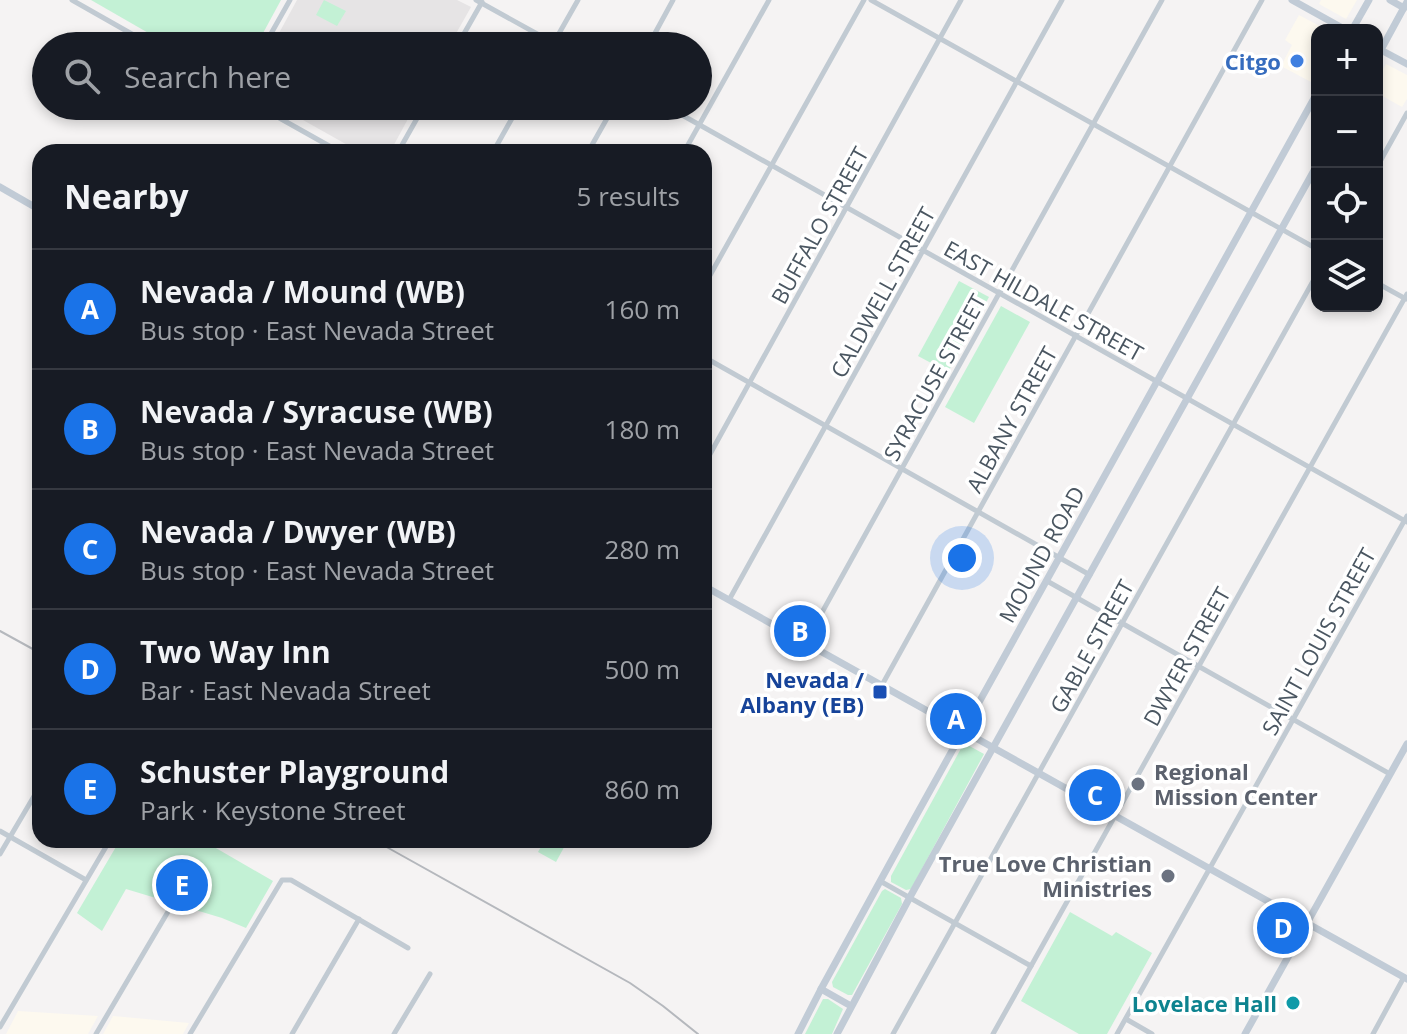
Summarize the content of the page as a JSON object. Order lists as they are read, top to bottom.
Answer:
{
  "streets": {
    "main road": ["MOUND ROAD"],
    "street": [
      "BUFFALO STREET",
      "CALDWELL STREET",
      "EAST HILDALE STREET",
      "SYRACUSE STREET",
      "ALBANY STREET",
      "SAINT LOUIS STREET",
      "GABLE STREET",
      "DWYER STREET"
    ]
  },
  "crossings": [
    ["BUFFALO STREET", "EAST HILDALE STREET"],
    ["CALDWELL STREET", "EAST HILDALE STREET"],
    ["EAST HILDALE STREET", "SYRACUSE STREET"],
    ["EAST HILDALE STREET", "ALBANY STREET"],
    ["EAST HILDALE STREET", "MOUND ROAD"],
    ["EAST HILDALE STREET", "SAINT LOUIS STREET"],
    ["EAST HILDALE STREET", "GABLE STREET"],
    ["EAST HILDALE STREET", "DWYER STREET"]
  ],
  "places": {
    "other": [
      "Citgo",
      "Regional Mission Center",
      "True Love Christian Ministries",
      "Lovelace Hall"
    ],
    "transit": ["Nevada / Albany (EB)"]
  },
  "page": {
    "map_buttons": ["+", "−"],
    "search": "Search here",
    "heading": ["Nearby", "5 results"],
    "list": [
      {
        "mark": "A",
        "name": "Nevada / Mound (WB)",
        "note": "Bus stop · East Nevada Street",
        "value": "160 m"
      },
      {
        "mark": "B",
        "name": "Nevada / Syracuse (WB)",
        "note": "Bus stop · East Nevada Street",
        "value": "180 m"
      },
      {
        "mark": "C",
        "name": "Nevada / Dwyer (WB)",
        "note": "Bus stop · East Nevada Street",
        "value": "280 m"
      },
      {
        "mark": "D",
        "name": "Two Way Inn",
        "note": "Bar · East Nevada Street",
        "value": "500 m"
      },
      {
        "mark": "E",
        "name": "Schuster Playground",
        "note": "Park · Keystone Street",
        "value": "860 m"
      }
    ],
    "pins": [
      "B",
      "A",
      "C",
      "E",
      "D"
    ]
  }
}
